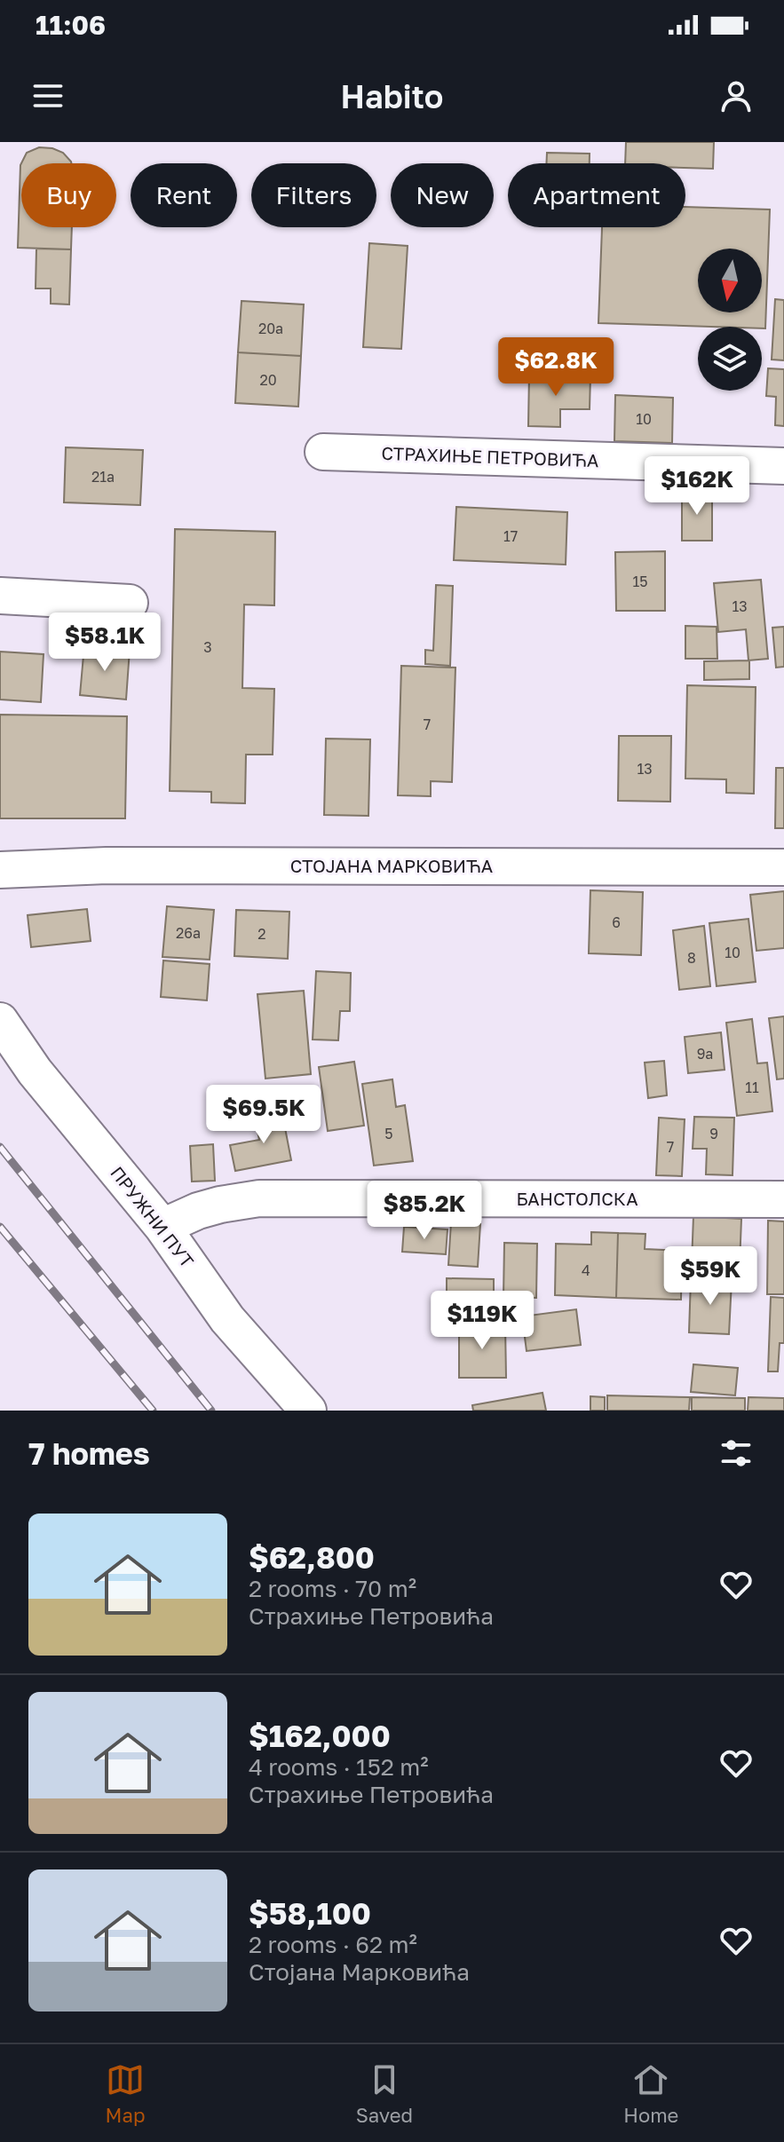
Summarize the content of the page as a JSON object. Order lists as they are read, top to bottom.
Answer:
{
  "streets": {
    "street": [
      "СТРАХИЊЕ ПЕТРОВИЋА",
      "СТОЈАНА МАРКОВИЋА",
      "БАНСТОЛСКА",
      "ПРУЖНИ ПУТ"
    ]
  },
  "crossings": [
    ["БАНСТОЛСКА", "ПРУЖНИ ПУТ"]
  ],
  "house_numbers": [
    "20a",
    "20",
    "10",
    "21a",
    "17",
    "15",
    "13",
    "3",
    "7",
    "13",
    "6",
    "26a",
    "2",
    "10",
    "8",
    "9a",
    "11",
    "5",
    "9",
    "7",
    "4"
  ],
  "north": "bottom",
  "page": {
    "status": "11:06",
    "header": "Habito",
    "chip": [
      "Buy",
      "Rent",
      "Filters",
      "New",
      "Apartment"
    ],
    "price": [
      "$62.8K",
      "$162K",
      "$58.1K",
      "$69.5K",
      "$85.2K",
      "$59K",
      "$119K"
    ],
    "heading": "7 homes",
    "list": [
      {
        "name": "$62,800",
        "note": "2 rooms · 70 m² · Страхиње Петровића"
      },
      {
        "name": "$162,000",
        "note": "4 rooms · 152 m² · Страхиње Петровића"
      },
      {
        "name": "$58,100",
        "note": "2 rooms · 62 m² · Стојана Марковића"
      }
    ],
    "tabs": ["Map", "Saved", "Home"]
  }
}
